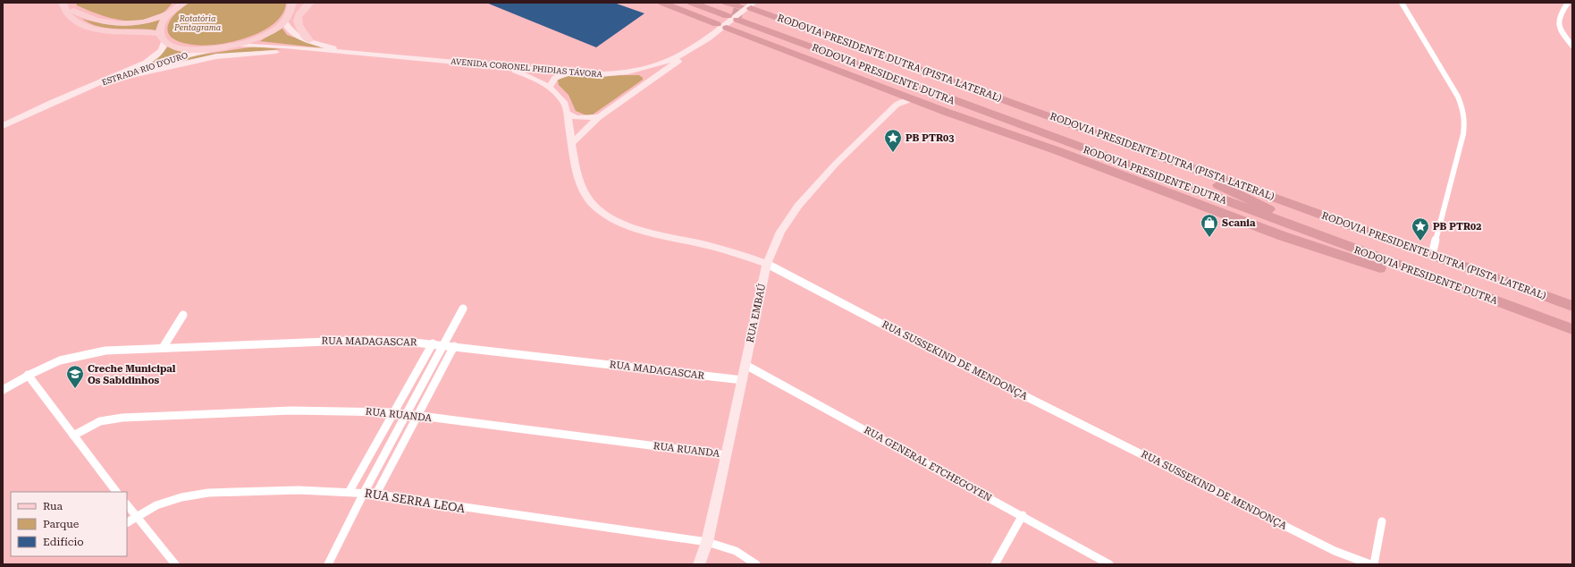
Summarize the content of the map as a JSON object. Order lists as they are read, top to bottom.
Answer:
{
  "streets": {
    "highway": ["RODOVIA PRESIDENTE DUTRA (PISTA LATERAL)", "RODOVIA PRESIDENTE DUTRA"],
    "street": [
      "AVENIDA CORONEL PHIDIAS TÁVORA",
      "ESTRADA RIO D'OURO",
      "RUA EMBAÚ",
      "RUA MADAGASCAR",
      "RUA SUSSEKIND DE MENDONÇA",
      "RUA RUANDA",
      "RUA GENERAL ETCHEGOYEN",
      "RUA SERRA LEOA"
    ]
  },
  "crossings": [
    ["RODOVIA PRESIDENTE DUTRA (PISTA LATERAL)", "AVENIDA CORONEL PHIDIAS TÁVORA"],
    ["RODOVIA PRESIDENTE DUTRA (PISTA LATERAL)", "RODOVIA PRESIDENTE DUTRA"],
    ["AVENIDA CORONEL PHIDIAS TÁVORA", "RODOVIA PRESIDENTE DUTRA"],
    ["AVENIDA CORONEL PHIDIAS TÁVORA", "RUA SUSSEKIND DE MENDONÇA"],
    ["RUA EMBAÚ", "RUA MADAGASCAR"],
    ["RUA EMBAÚ", "RUA SUSSEKIND DE MENDONÇA"],
    ["RUA EMBAÚ", "RUA RUANDA"],
    ["RUA EMBAÚ", "RUA GENERAL ETCHEGOYEN"],
    ["RUA EMBAÚ", "RUA SERRA LEOA"]
  ],
  "parks": ["Rotatória Pentagrama"],
  "places": {
    "place": ["PB PTR03", "PB PTR02"],
    "shop": ["Scania"],
    "school or university": ["Creche Municipal Os Sabidinhos"]
  },
  "legend": ["Rua", "Parque", "Edifício"]
}
